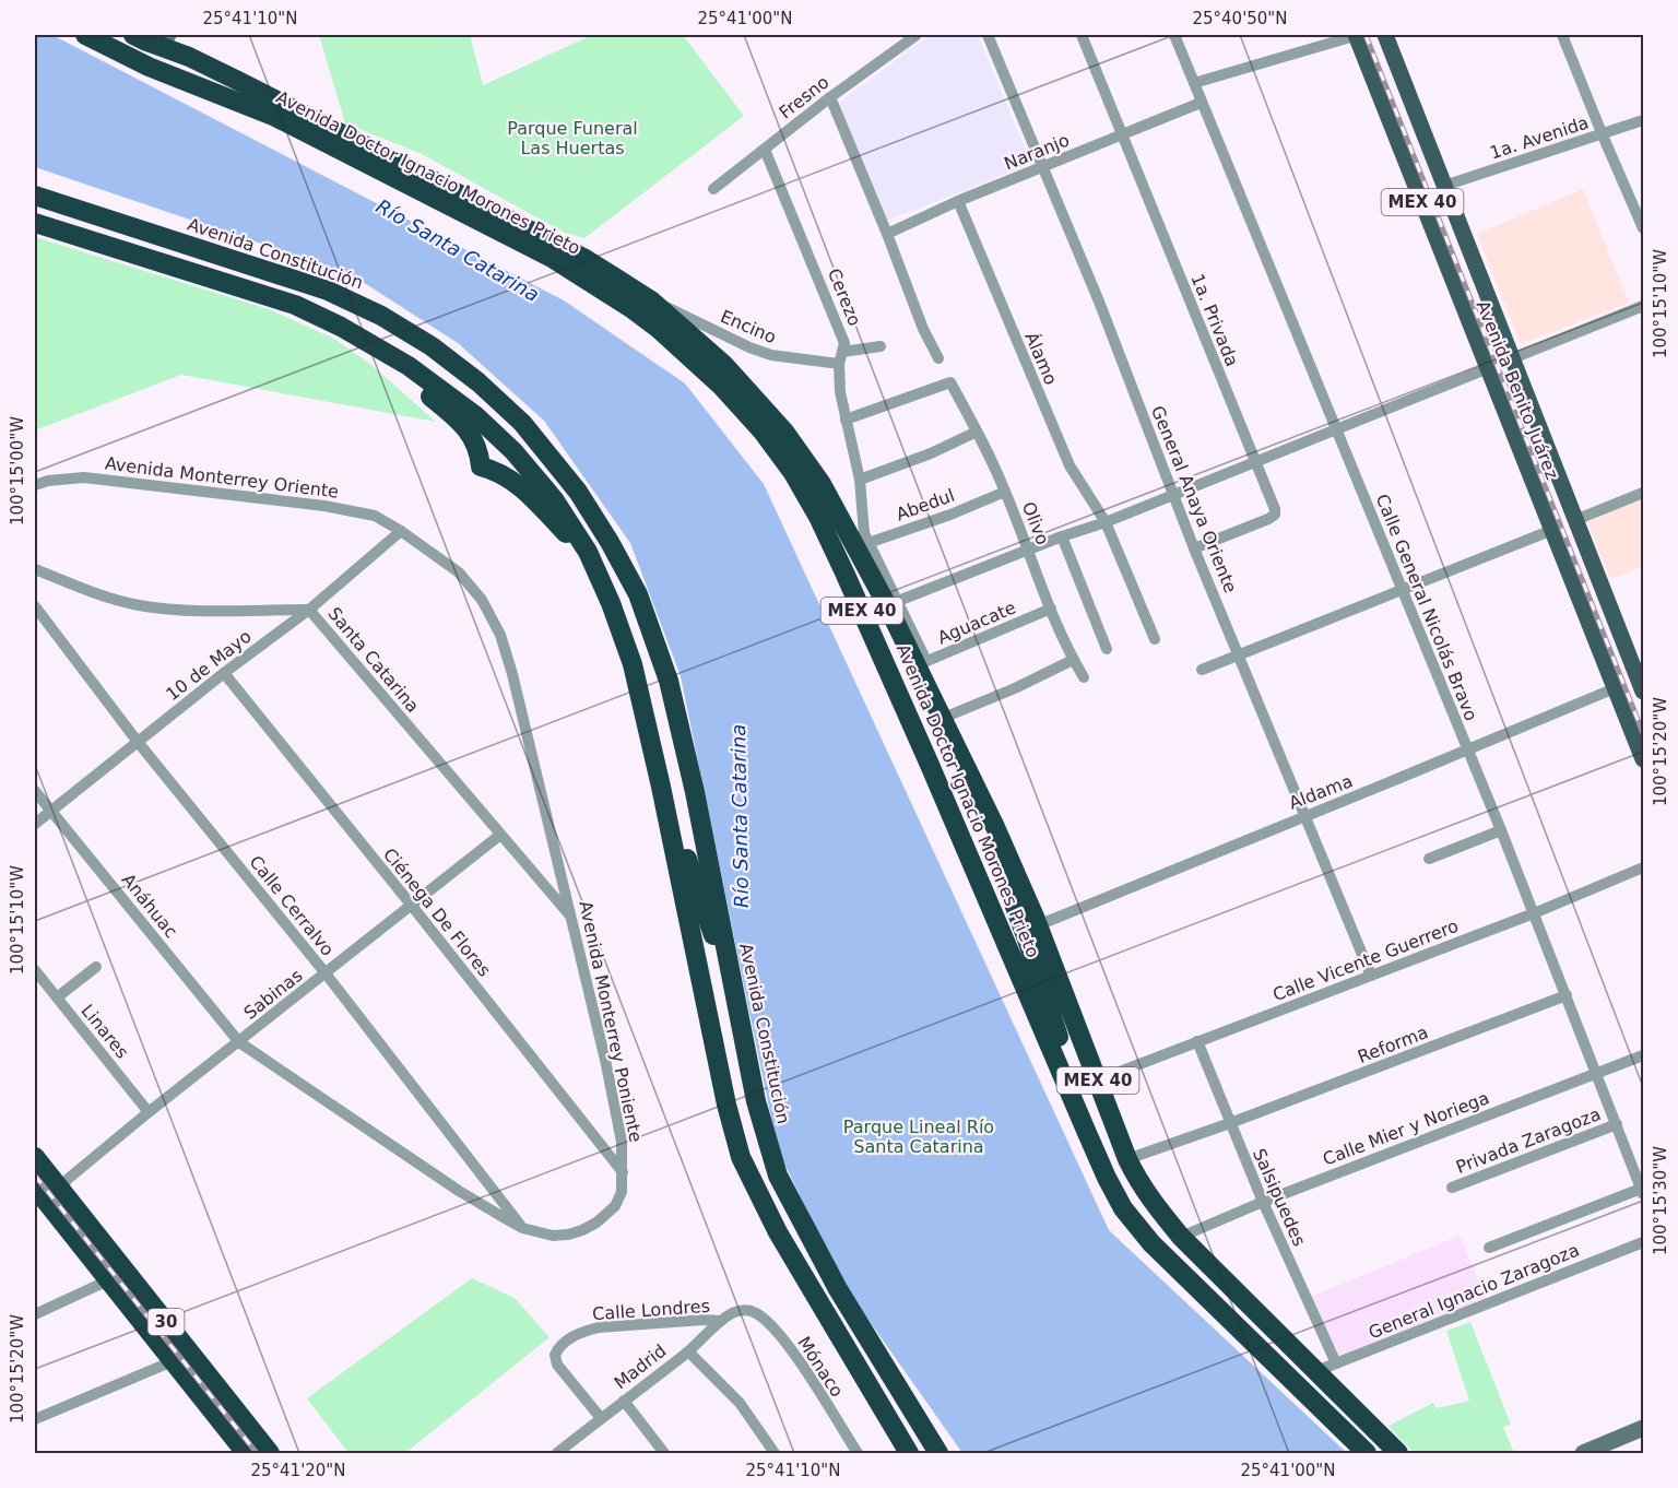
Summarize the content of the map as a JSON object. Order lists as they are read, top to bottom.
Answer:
{
  "streets": {
    "highway": [
      "Avenida Doctor Ignacio Morones Prieto",
      "MEX 40",
      "Avenida Constitución",
      "30"
    ],
    "main road": ["Avenida Benito Juárez"],
    "street": [
      "Fresno",
      "1a. Avenida",
      "Naranjo",
      "Cerezo",
      "1a. Privada",
      "Encino",
      "Álamo",
      "Avenida Monterrey Oriente",
      "General Anaya Oriente",
      "Abedul",
      "Olivo",
      "Calle General Nicolás Bravo",
      "Aguacate",
      "Santa Catarina",
      "10 de Mayo",
      "Aldama",
      "Anáhuac",
      "Calle Cerralvo",
      "Ciénega De Flores",
      "Calle Vicente Guerrero",
      "Sabinas",
      "Avenida Monterrey Poniente",
      "Linares",
      "Reforma",
      "Calle Mier y Noriega",
      "Privada Zaragoza",
      "Salsipuedes",
      "General Ignacio Zaragoza",
      "Calle Londres",
      "Madrid",
      "Mónaco"
    ]
  },
  "crossings": [
    ["Fresno", "Cerezo"],
    ["1a. Avenida", "Avenida Benito Juárez"],
    ["Naranjo", "1a. Privada"],
    ["Naranjo", "Álamo"],
    ["Naranjo", "General Anaya Oriente"],
    ["Naranjo", "Calle General Nicolás Bravo"],
    ["Avenida Doctor Ignacio Morones Prieto", "Cerezo"],
    ["Avenida Doctor Ignacio Morones Prieto", "Encino"],
    ["Avenida Doctor Ignacio Morones Prieto", "Abedul"],
    ["Avenida Doctor Ignacio Morones Prieto", "Aguacate"],
    ["Avenida Doctor Ignacio Morones Prieto", "Aldama"],
    ["Avenida Doctor Ignacio Morones Prieto", "Calle Vicente Guerrero"],
    ["Avenida Doctor Ignacio Morones Prieto", "Reforma"],
    ["Avenida Doctor Ignacio Morones Prieto", "Calle Mier y Noriega"],
    ["Avenida Doctor Ignacio Morones Prieto", "General Ignacio Zaragoza"],
    ["Cerezo", "Encino"],
    ["Cerezo", "Abedul"],
    ["Cerezo", "Olivo"],
    ["1a. Privada", "General Anaya Oriente"],
    ["Avenida Benito Juárez", "Aldama"],
    ["Avenida Monterrey Oriente", "10 de Mayo"],
    ["Avenida Monterrey Oriente", "Avenida Monterrey Poniente"],
    ["General Anaya Oriente", "Aldama"],
    ["General Anaya Oriente", "Calle Vicente Guerrero"],
    ["Abedul", "Olivo"],
    ["Olivo", "Aguacate"],
    ["Calle General Nicolás Bravo", "Aldama"],
    ["Calle General Nicolás Bravo", "Calle Vicente Guerrero"],
    ["Calle General Nicolás Bravo", "Reforma"],
    ["Calle General Nicolás Bravo", "Calle Mier y Noriega"],
    ["Calle General Nicolás Bravo", "Privada Zaragoza"],
    ["Santa Catarina", "10 de Mayo"],
    ["Santa Catarina", "Sabinas"],
    ["Santa Catarina", "Avenida Monterrey Poniente"],
    ["10 de Mayo", "Anáhuac"],
    ["10 de Mayo", "Calle Cerralvo"],
    ["10 de Mayo", "Ciénega De Flores"],
    ["10 de Mayo", "Avenida Monterrey Poniente"],
    ["Anáhuac", "Sabinas"],
    ["Anáhuac", "Avenida Monterrey Poniente"],
    ["Calle Cerralvo", "Sabinas"],
    ["Calle Cerralvo", "Avenida Monterrey Poniente"],
    ["Ciénega De Flores", "Sabinas"],
    ["Ciénega De Flores", "Avenida Monterrey Poniente"],
    ["Calle Vicente Guerrero", "Salsipuedes"],
    ["Sabinas", "Avenida Monterrey Poniente"],
    ["Sabinas", "Linares"],
    ["Sabinas", "30"],
    ["Reforma", "Salsipuedes"],
    ["Calle Mier y Noriega", "Salsipuedes"],
    ["Salsipuedes", "General Ignacio Zaragoza"],
    ["Calle Londres", "Madrid"],
    ["Madrid", "Mónaco"]
  ],
  "water": ["Río Santa Catarina"],
  "parks": ["Parque Funeral Las Huertas", "Parque Lineal Río Santa Catarina"],
  "coordinates": [
    "25°41'10\"N",
    "25°41'00\"N",
    "25°40'50\"N",
    "100°15'10\"W",
    "100°15'00\"W",
    "100°15'20\"W",
    "100°15'30\"W",
    "25°41'20\"N"
  ]
}
